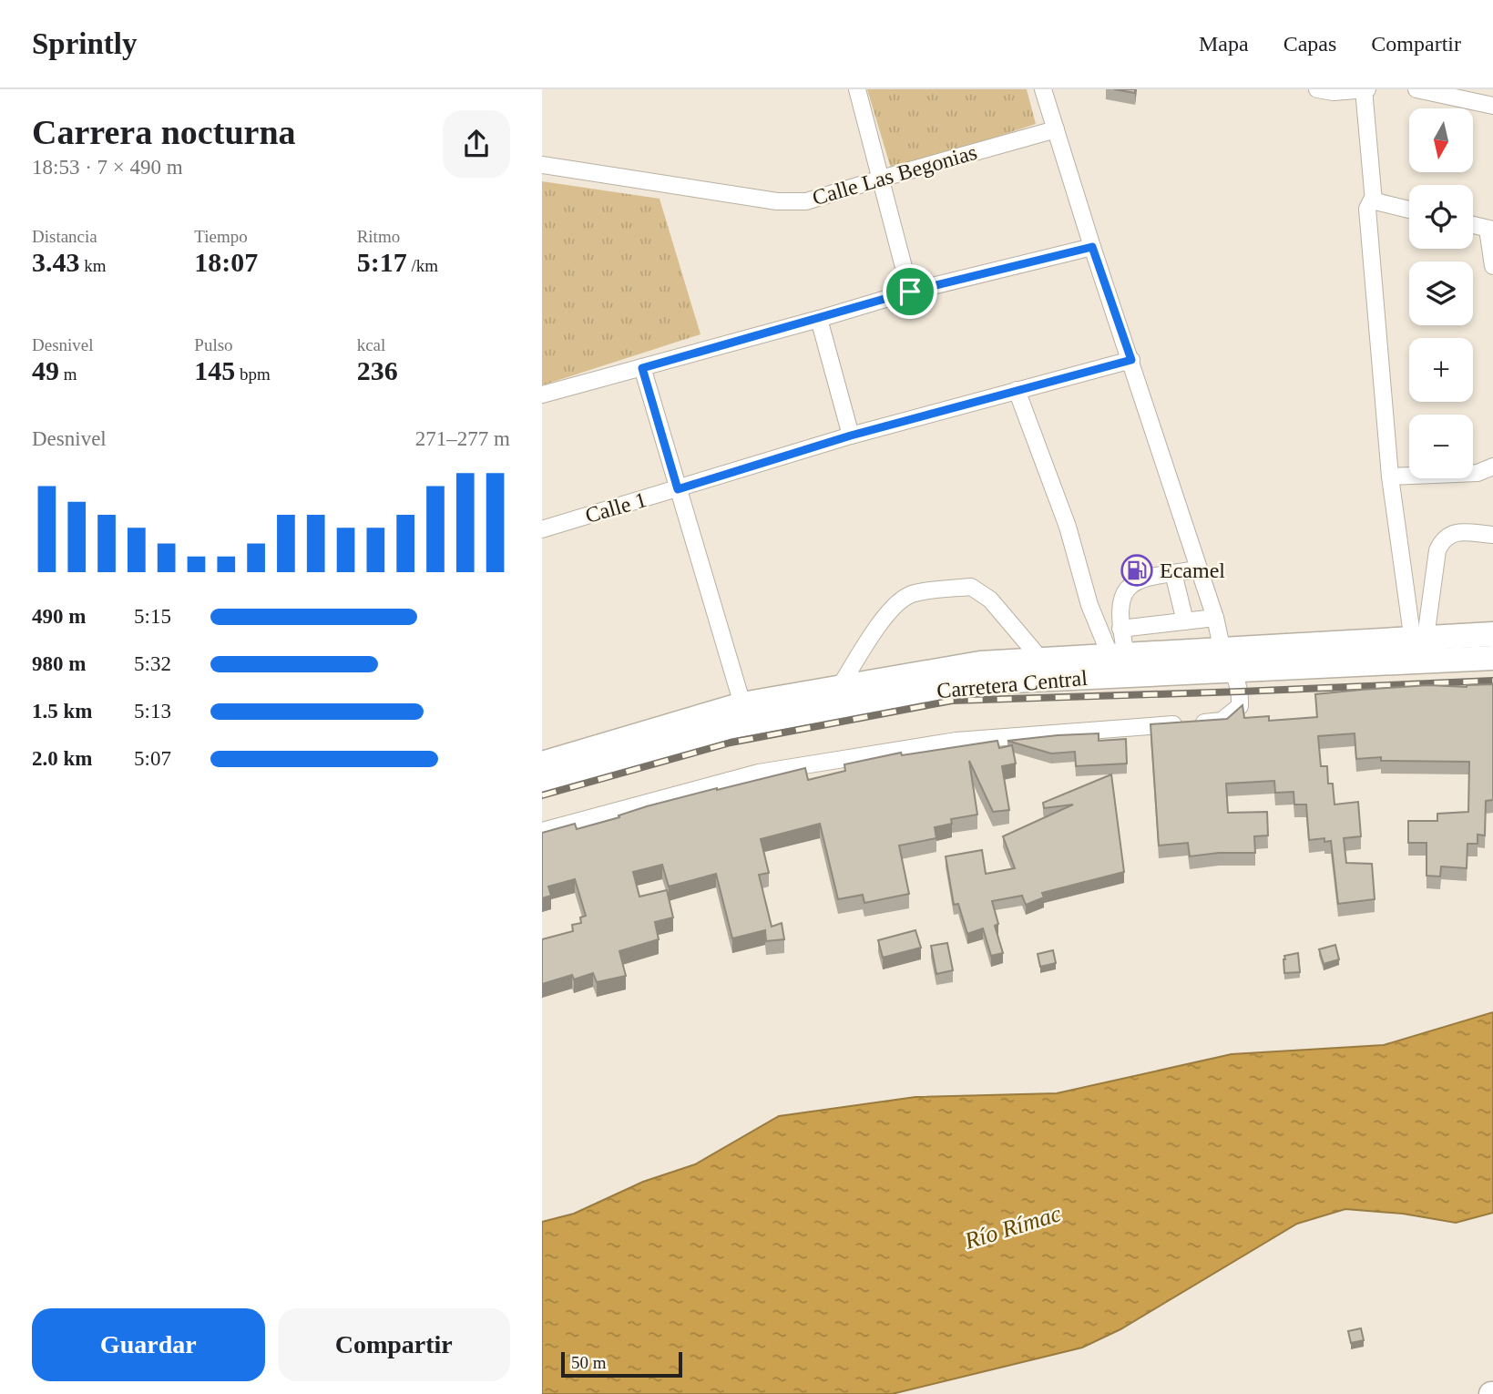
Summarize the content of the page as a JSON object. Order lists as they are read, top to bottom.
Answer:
{
  "streets": {
    "highway": ["Carretera Central"],
    "street": ["Calle Las Begonias", "Calle 1"]
  },
  "water": ["Río Rímac"],
  "places": {
    "fuel station": ["Ecamel"]
  },
  "scale_bar": "50 m",
  "north": "bottom",
  "page": {
    "header": "Sprintly",
    "nav": ["Mapa", "Capas", "Compartir"],
    "heading": ["Carrera nocturna", "18:53 · 7 × 490 m"],
    "map_buttons": ["+", "−"],
    "stats": [
      ["Distancia", "3.43 km"],
      ["Tiempo", "18:07"],
      ["Ritmo", "5:17 /km"],
      ["Desnivel", "49 m"],
      ["Pulso", "145 bpm"],
      ["kcal", "236"]
    ],
    "chart": ["Desnivel", "271–277 m"],
    "list": [
      {
        "name": "490 m",
        "note": "5:15"
      },
      {
        "name": "980 m",
        "note": "5:32"
      },
      {
        "name": "1.5 km",
        "note": "5:13"
      },
      {
        "name": "2.0 km",
        "note": "5:07"
      }
    ],
    "buttons": ["Guardar", "Compartir"],
    "scale": "50 m"
  }
}
